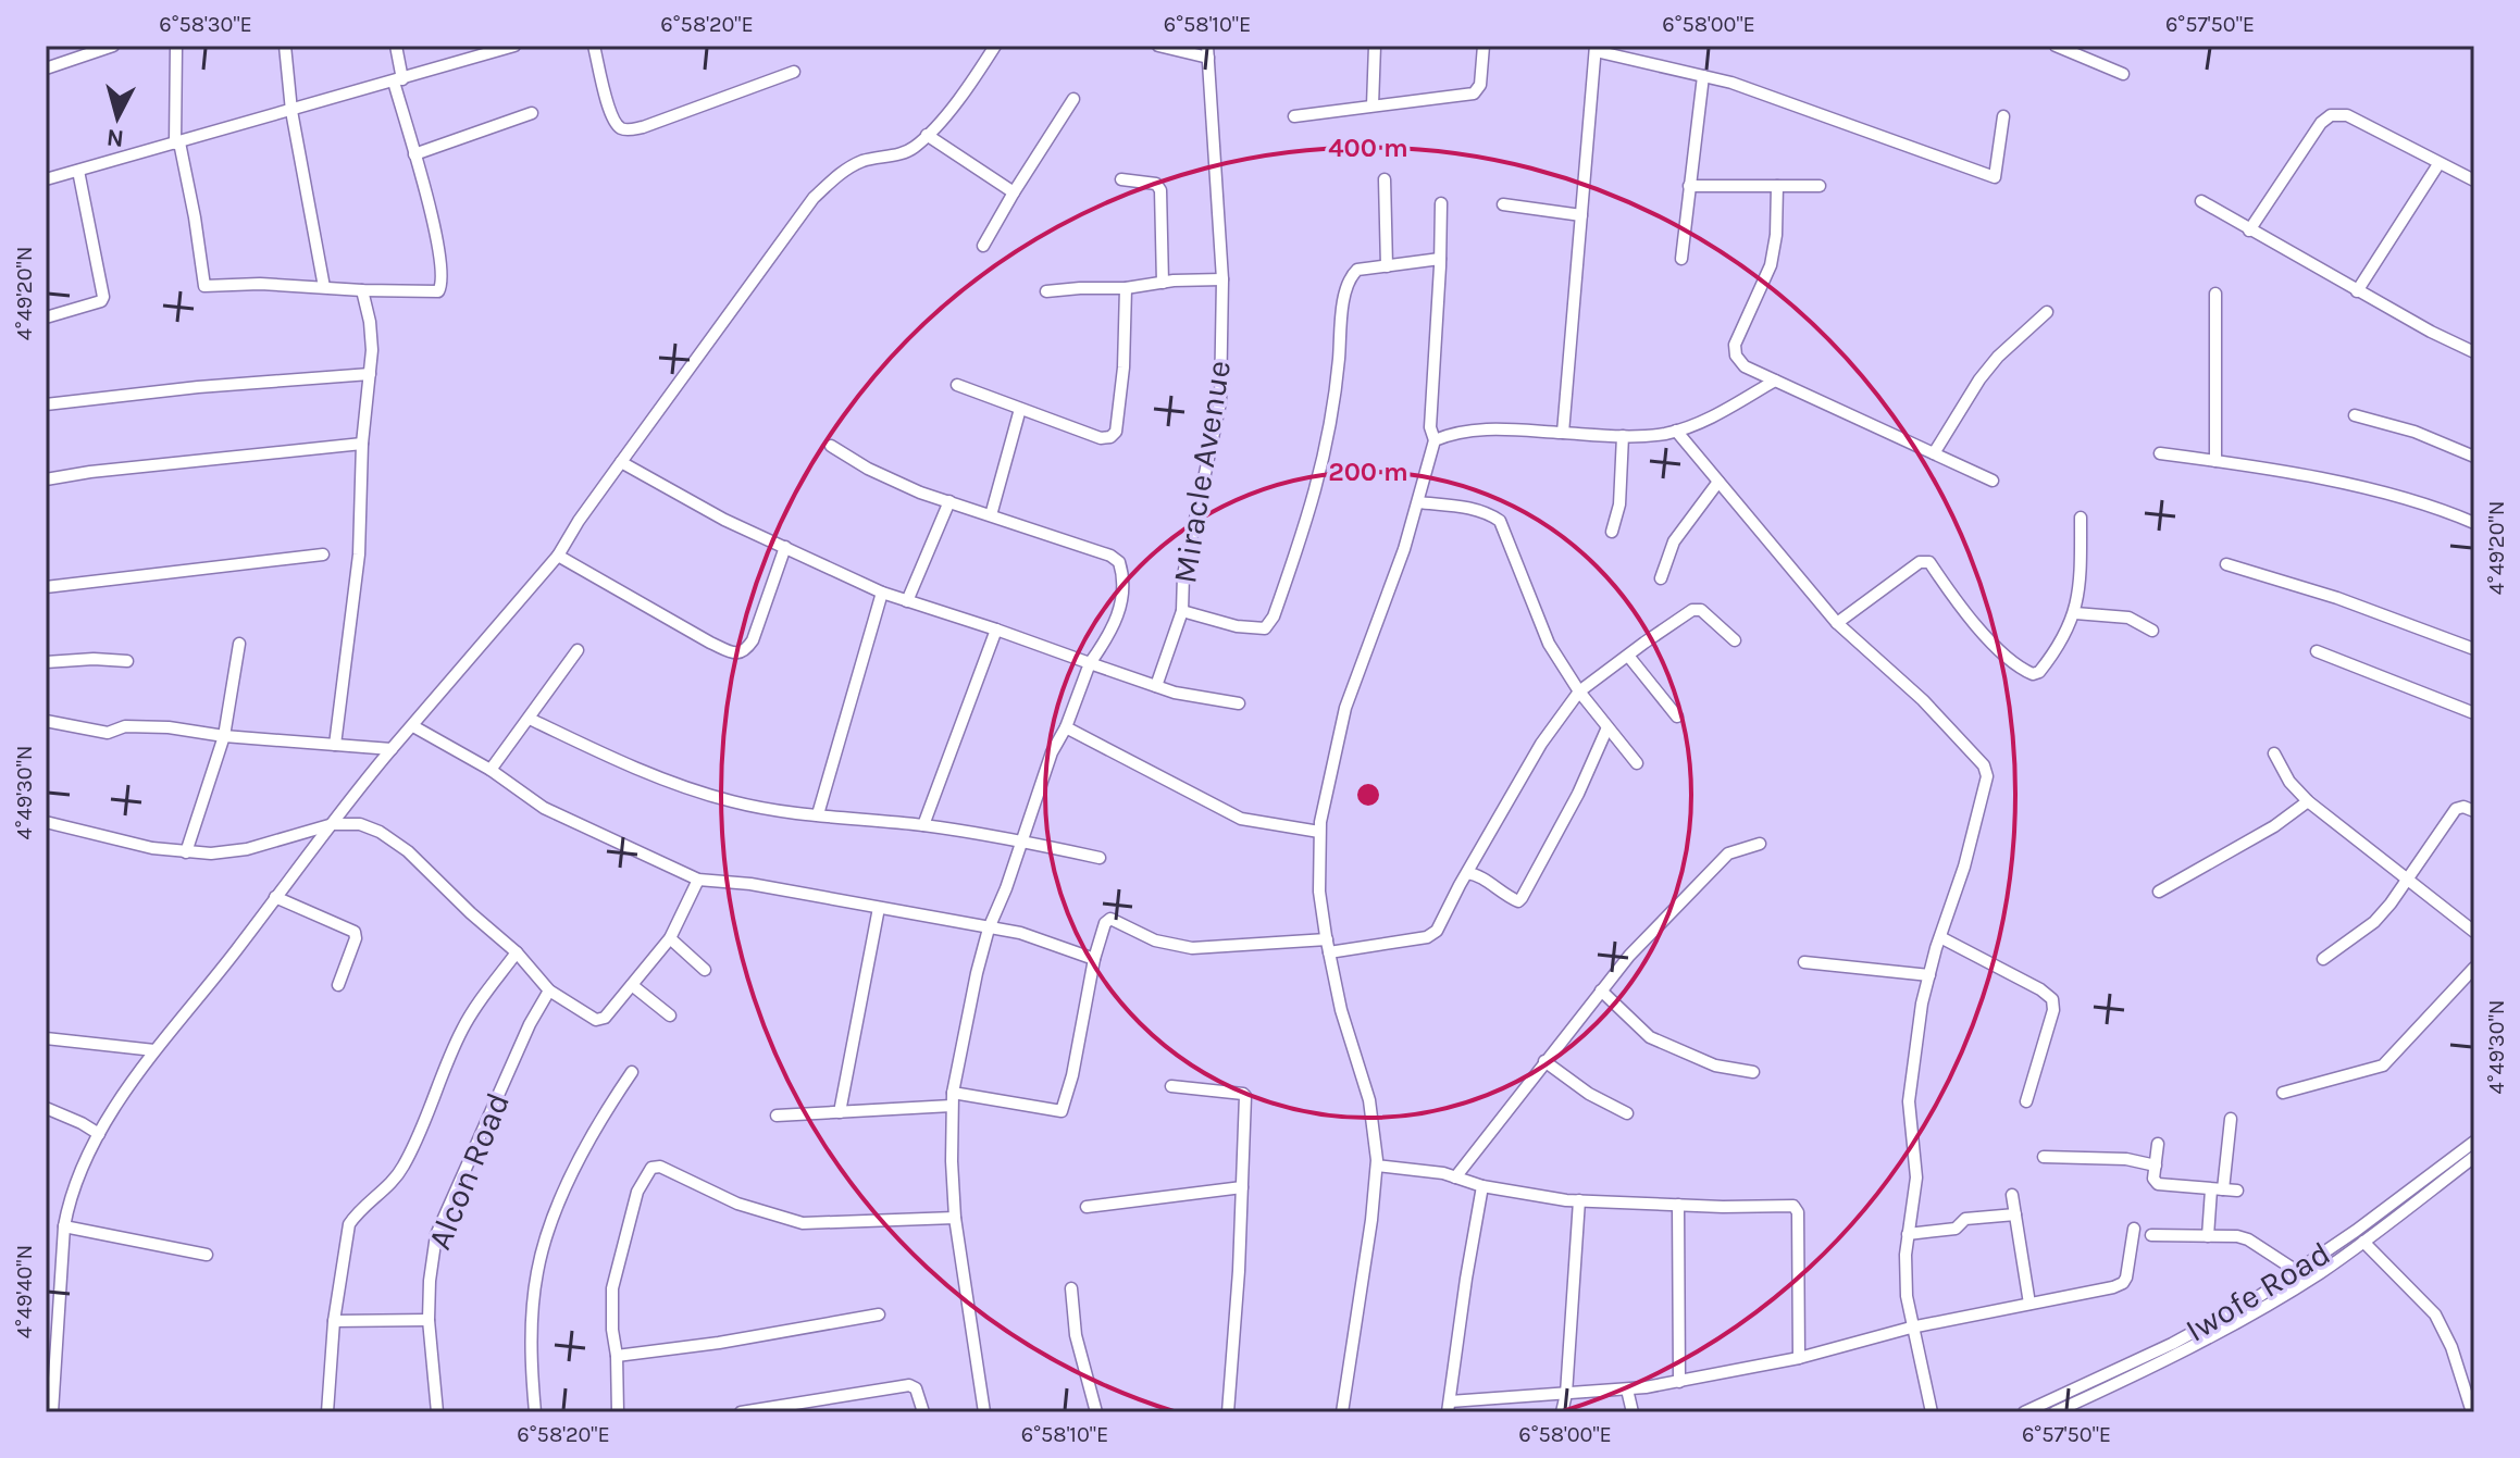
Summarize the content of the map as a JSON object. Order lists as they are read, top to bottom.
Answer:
{
  "streets": {
    "street": ["Miracle Avenue", "Alcon Road", "Iwofe Road"]
  },
  "north": "bottom",
  "coordinates": [
    "6°58'30\"E",
    "6°58'20\"E",
    "6°58'10\"E",
    "6°58'00\"E",
    "6°57'50\"E",
    "4°49'20\"N",
    "4°49'30\"N",
    "4°49'40\"N"
  ],
  "rings": ["400 m", "200 m"]
}
